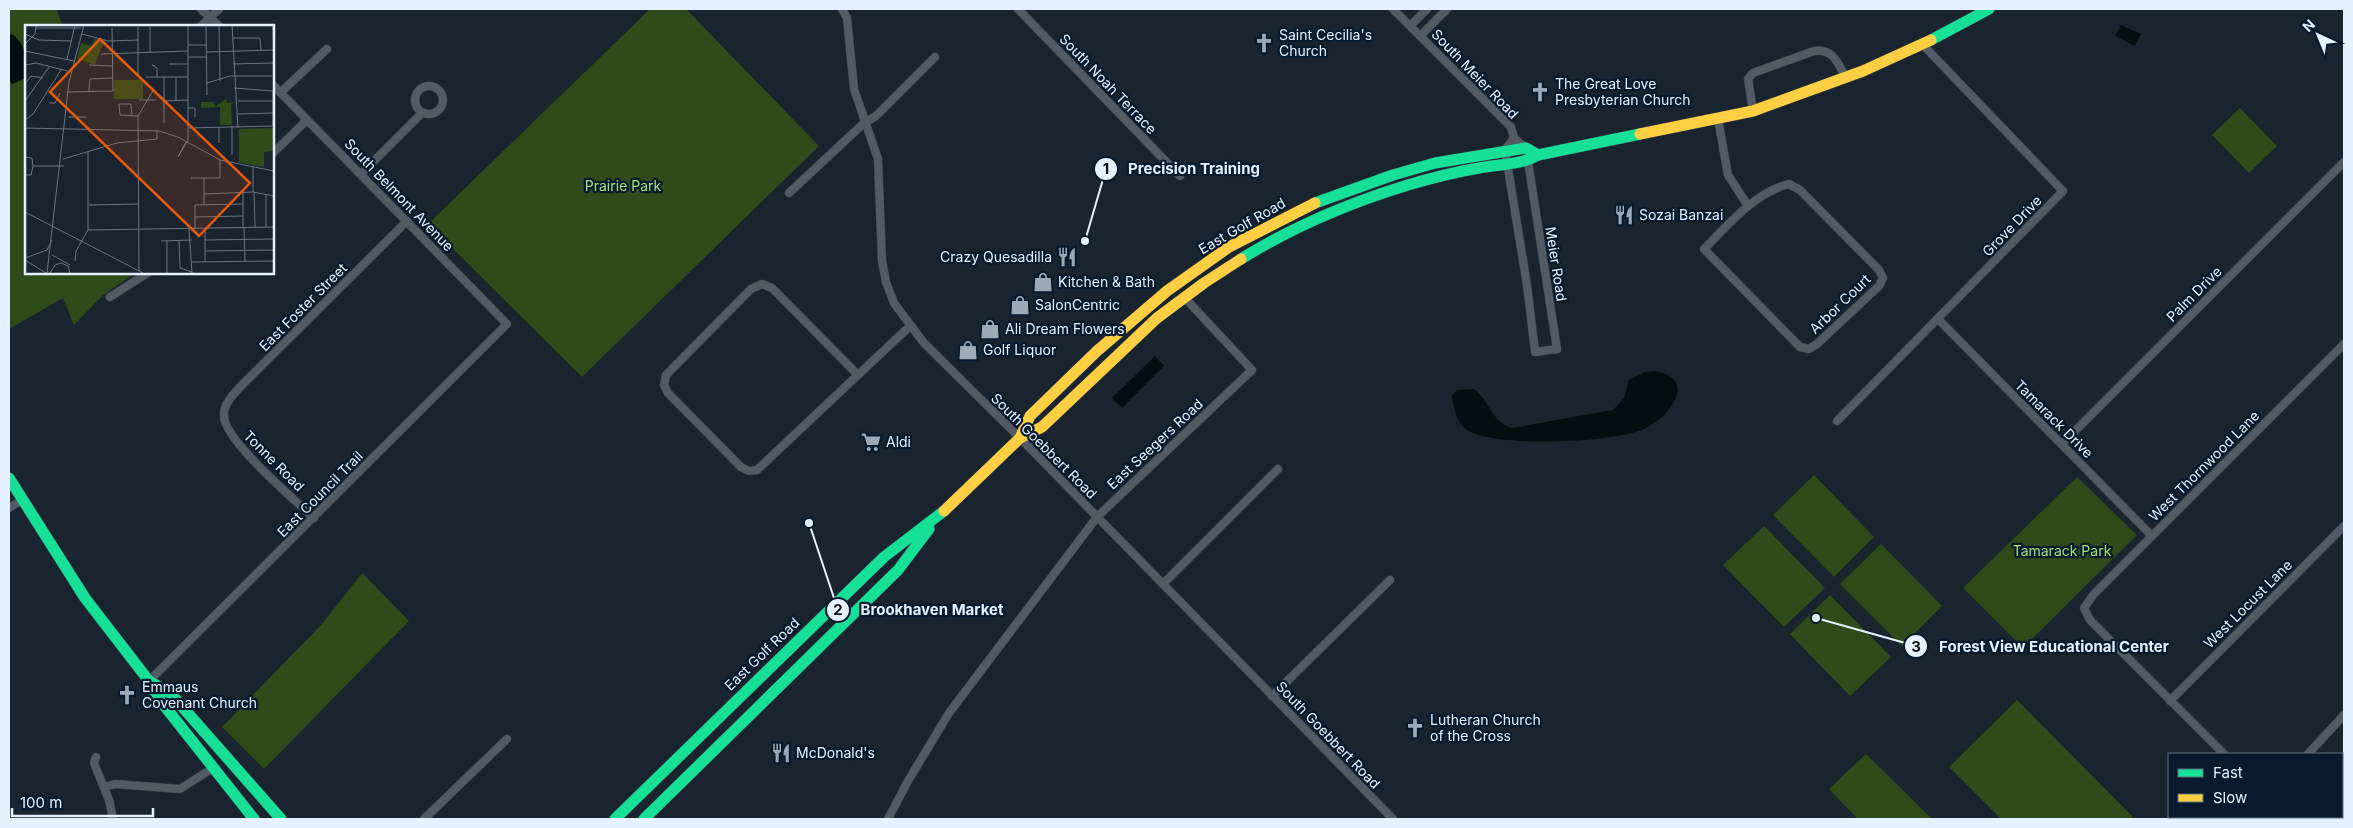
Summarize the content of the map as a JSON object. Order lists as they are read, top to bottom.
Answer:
{
  "streets": {
    "main road": ["East Golf Road"],
    "street": [
      "South Meier Road",
      "South Noah Terrace",
      "South Belmont Avenue",
      "Grove Drive",
      "Meier Road",
      "Palm Drive",
      "Arbor Court",
      "East Foster Street",
      "Tamarack Drive",
      "East Seegers Road",
      "South Goebbert Road",
      "Tonne Road",
      "West Thornwood Lane",
      "East Council Trail",
      "West Locust Lane"
    ]
  },
  "crossings": [
    ["South Meier Road", "East Golf Road"],
    ["South Belmont Avenue", "East Foster Street"],
    ["South Belmont Avenue", "East Council Trail"],
    ["East Golf Road", "Grove Drive"],
    ["East Golf Road", "Meier Road"],
    ["East Golf Road", "East Seegers Road"],
    ["East Golf Road", "South Goebbert Road"],
    ["Grove Drive", "Tamarack Drive"],
    ["Palm Drive", "Tamarack Drive"],
    ["East Foster Street", "Tonne Road"],
    ["Tamarack Drive", "West Thornwood Lane"],
    ["East Seegers Road", "South Goebbert Road"],
    ["Tonne Road", "East Council Trail"],
    ["West Thornwood Lane", "West Locust Lane"]
  ],
  "parks": ["Prairie Park", "Tamarack Park"],
  "places": {
    "church": [
      "Saint Cecilia's Church",
      "The Great Love Presbyterian Church",
      "Emmaus Covenant Church",
      "Lutheran Church of the Cross"
    ],
    "restaurant": ["Sozai Banzai", "Crazy Quesadilla", "McDonald's"],
    "other": ["Precision Training", "Brookhaven Market", "Forest View Educational Center"],
    "shop": [
      "Kitchen & Bath",
      "SalonCentric",
      "Ali Dream Flowers",
      "Golf Liquor"
    ],
    "supermarket": ["Aldi"]
  },
  "legend": ["Fast", "Slow"],
  "scale_bar": "100 m",
  "north": "top left"
}
